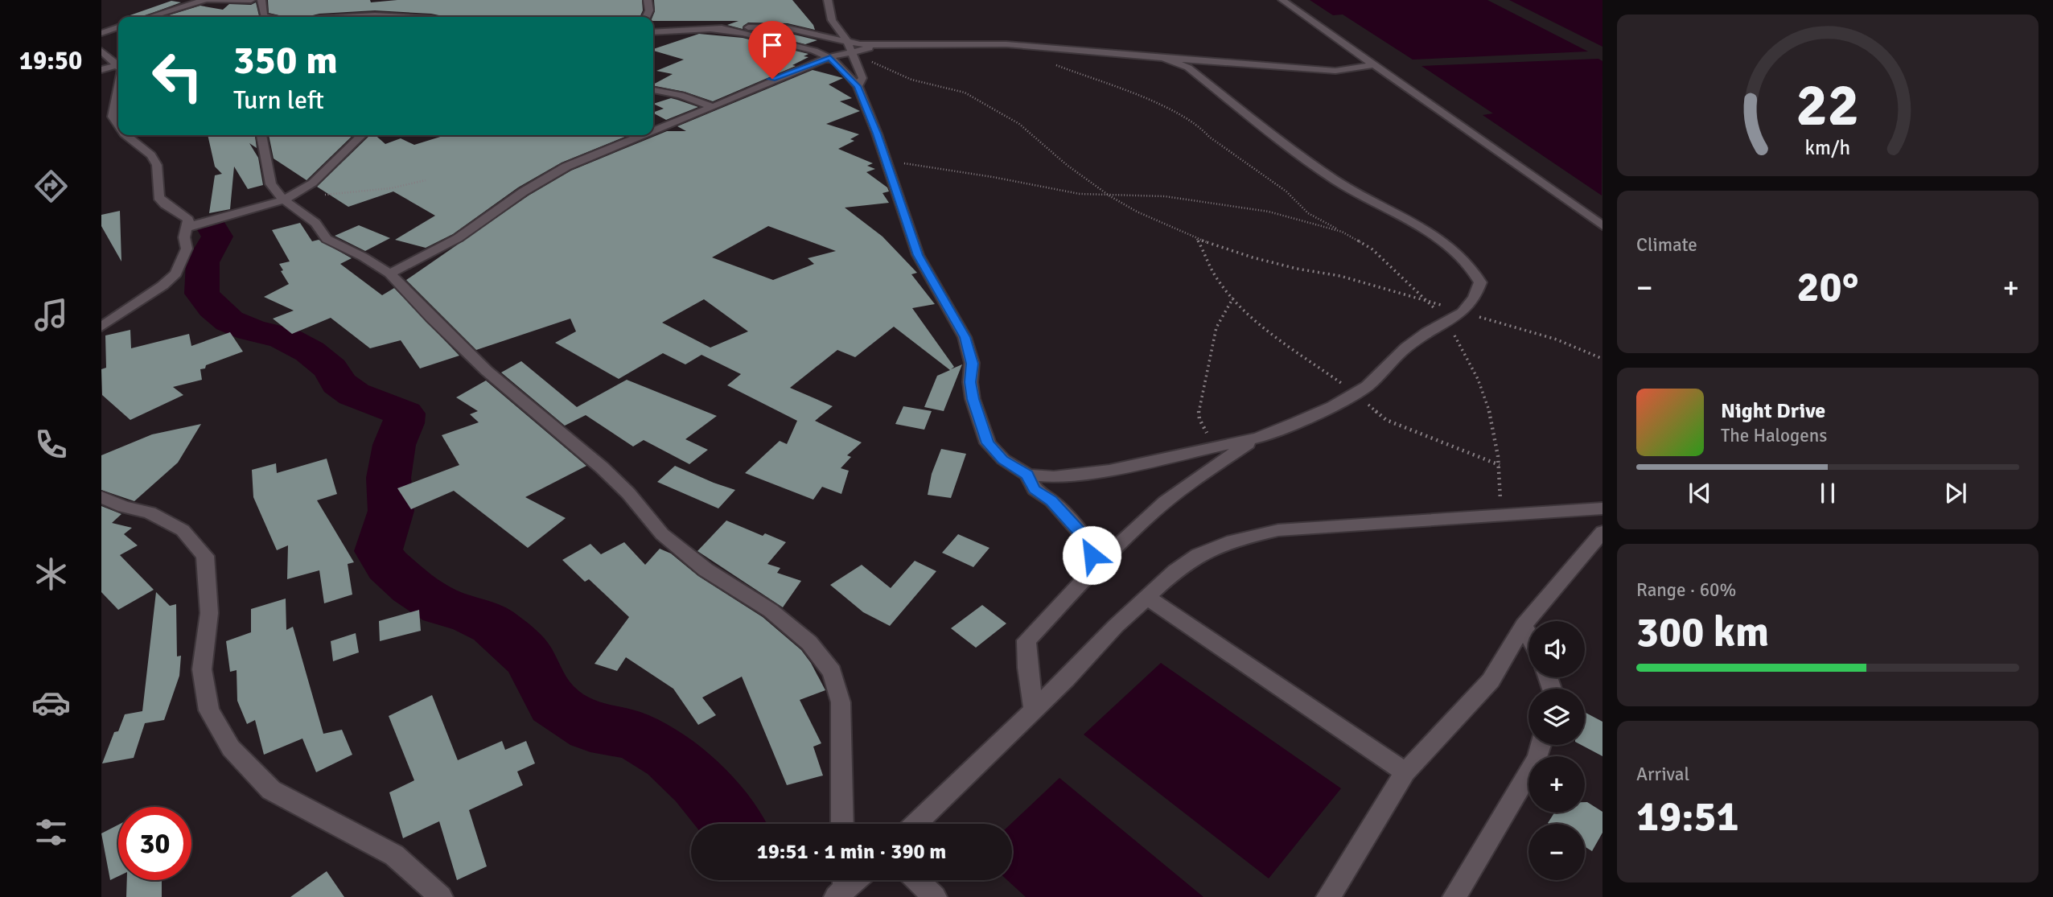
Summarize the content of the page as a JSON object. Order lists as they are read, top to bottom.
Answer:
{
  "page": {
    "tabs": "19:50",
    "turn": ["350 m", "Turn left"],
    "tile": [
      "Climate",
      ["Range · 60%", "300 km"],
      ["Arrival", "19:51"]
    ],
    "heat": ["−", "20°", "+"],
    "song": ["Night Drive", "The Halogens"],
    "map_buttons": ["+", "−"],
    "limit": "30",
    "trip": "19:51 · 1 min · 390 m",
    "gauge": ["22", "km/h"]
  }
}
